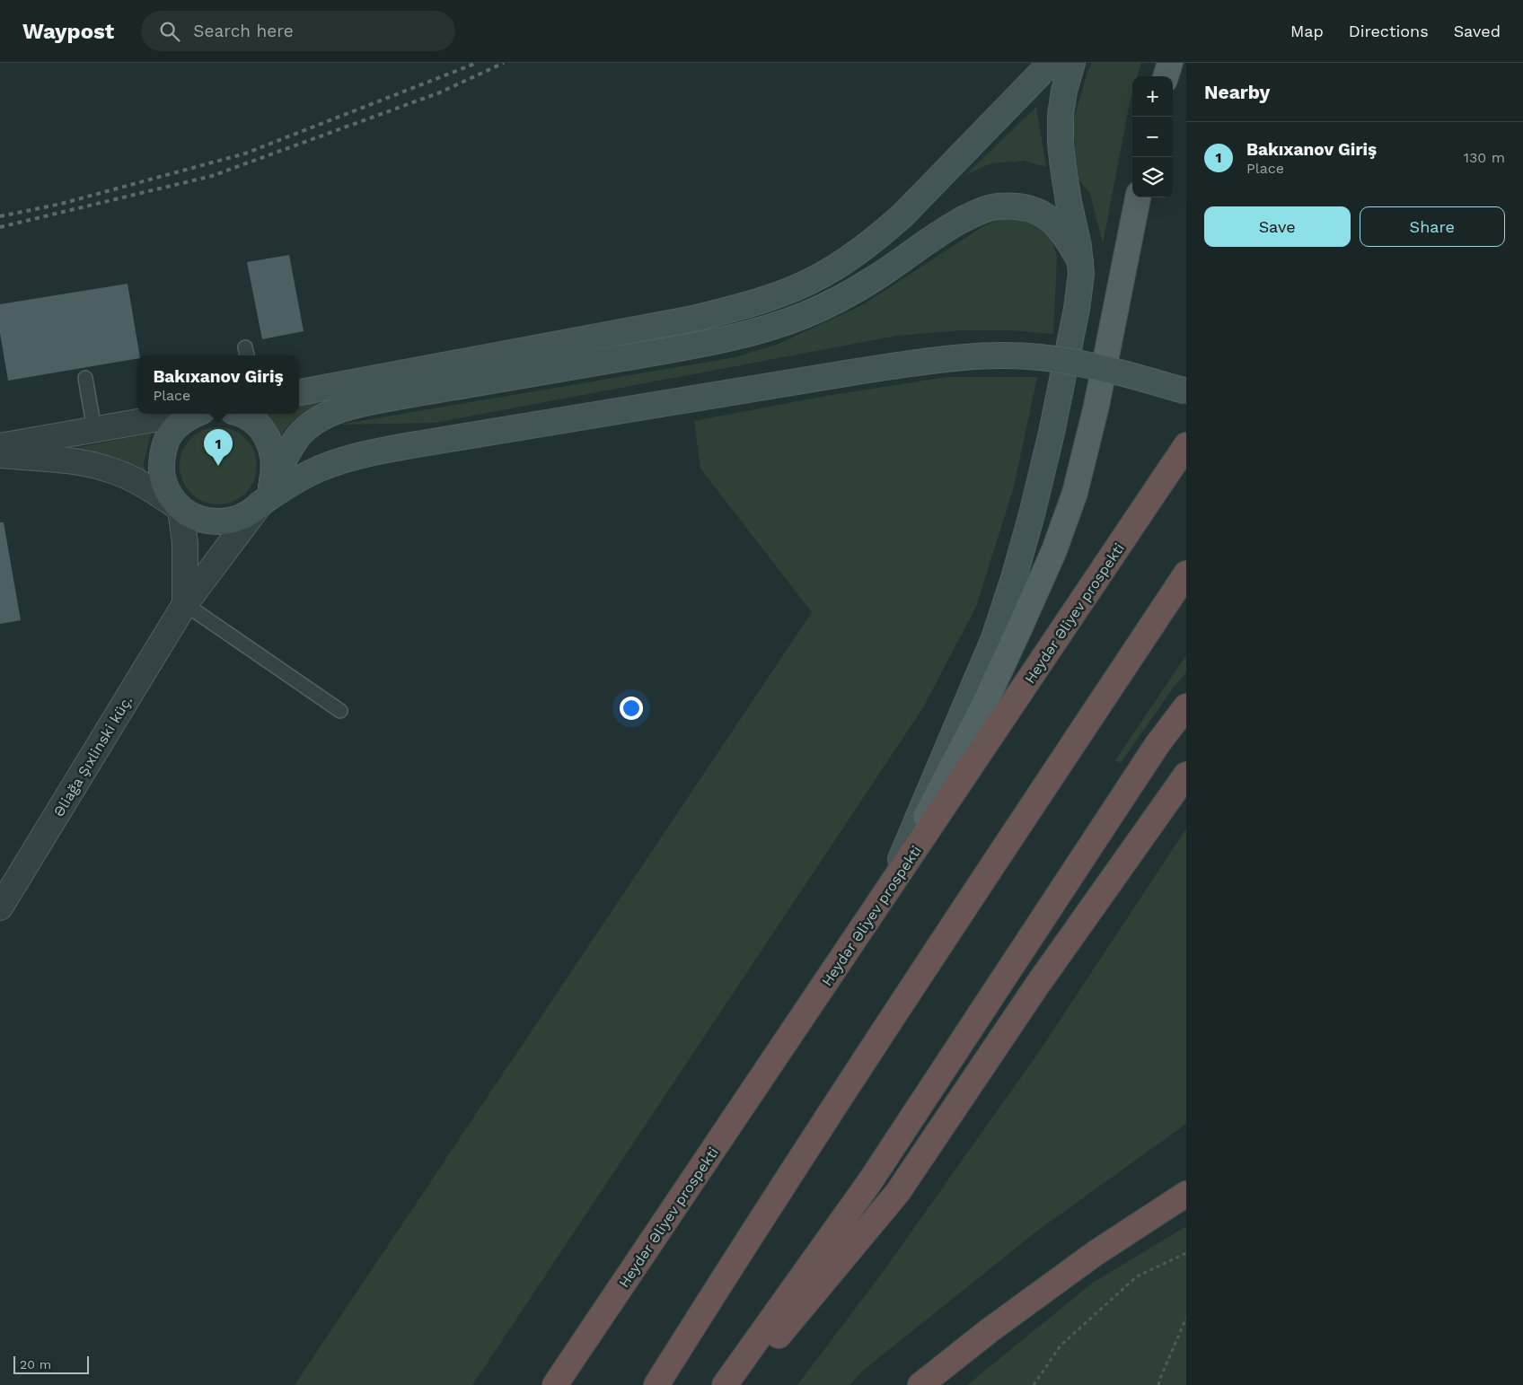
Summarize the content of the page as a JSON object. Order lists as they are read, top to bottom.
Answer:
{
  "streets": {
    "highway": ["Heydər Əliyev prospekti"],
    "street": ["Əliağa Şıxlinski küç."]
  },
  "scale_bar": "20 m",
  "page": {
    "header": "Waypost",
    "search": "Search here",
    "nav": ["Map", "Directions", "Saved"],
    "heading": "Nearby",
    "map_buttons": ["+", "−"],
    "list": [
      {
        "mark": "1",
        "name": "Bakıxanov Giriş",
        "note": "Place",
        "value": "130 m"
      }
    ],
    "buttons": ["Save", "Share"],
    "popup": ["Bakıxanov Giriş", "Place"],
    "pins": "1",
    "scale": "20 m"
  }
}
